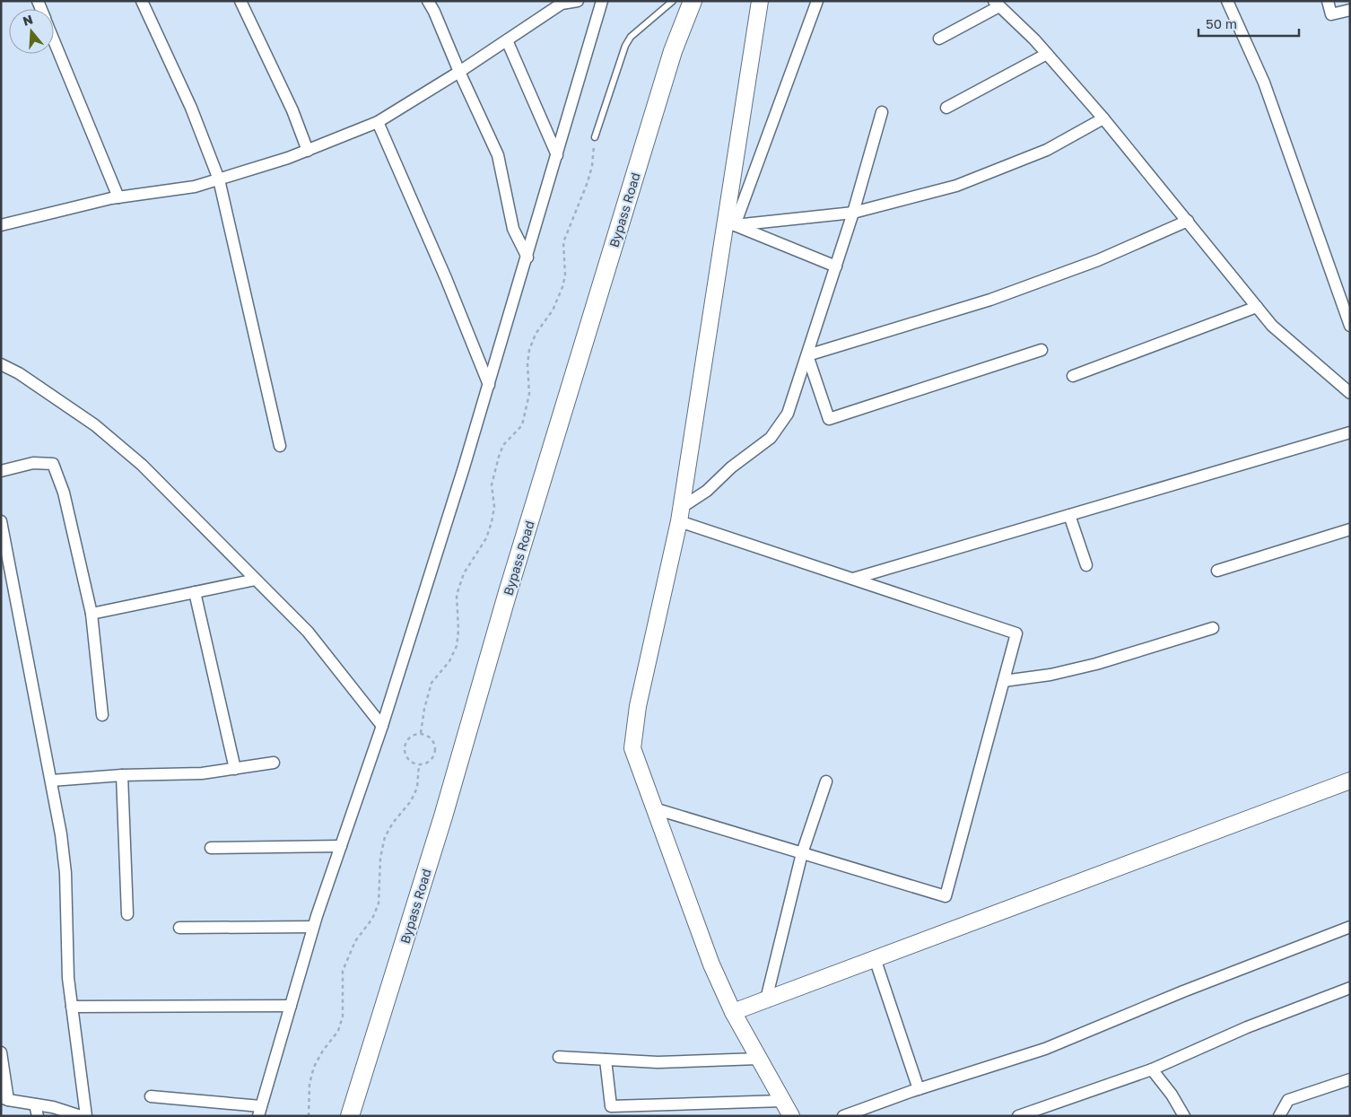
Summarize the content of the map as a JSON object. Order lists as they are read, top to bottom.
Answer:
{
  "streets": {
    "main road": ["Bypass Road"]
  },
  "scale_bar": "50 m",
  "north": "top"
}
